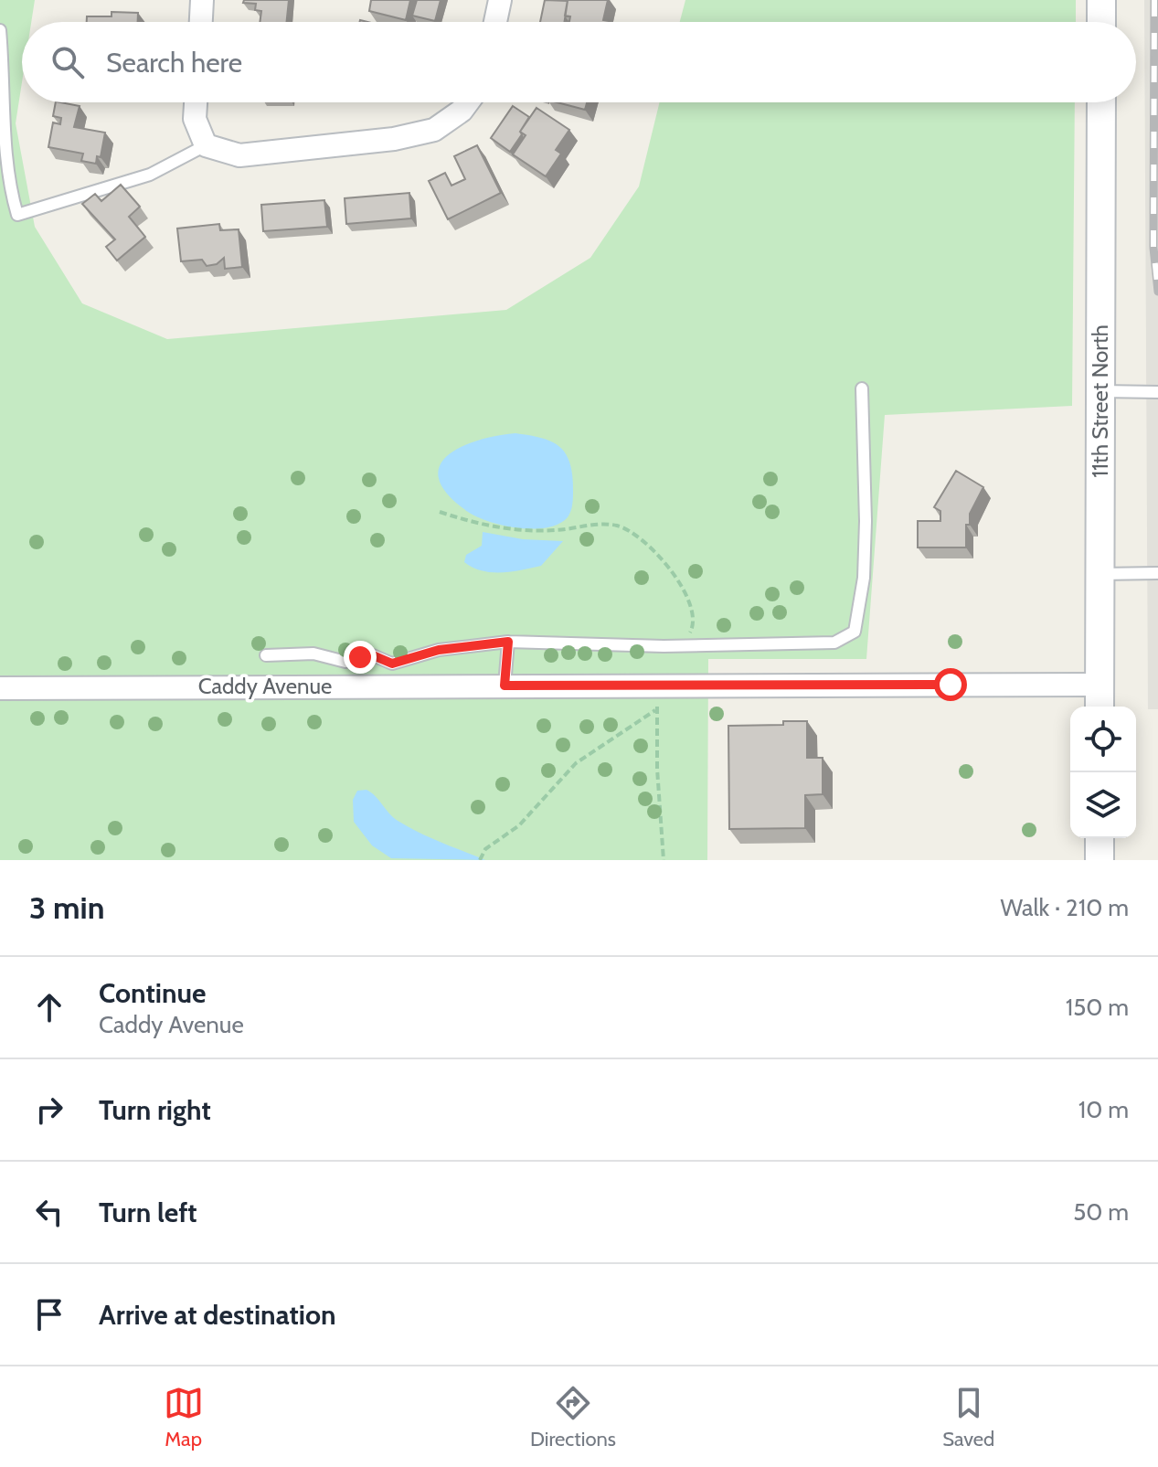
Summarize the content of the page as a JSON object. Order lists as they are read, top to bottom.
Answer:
{
  "streets": {
    "street": ["11th Street North", "Caddy Avenue"]
  },
  "crossings": [
    ["11th Street North", "Caddy Avenue"]
  ],
  "page": {
    "search": "Search here",
    "heading": ["3 min", "Walk · 210 m"],
    "list": [
      ["Continue", "Caddy Avenue", "150 m"],
      ["Turn right", "10 m"],
      ["Turn left", "50 m"],
      "Arrive at destination"
    ],
    "nav": ["Map", "Directions", "Saved"]
  }
}
